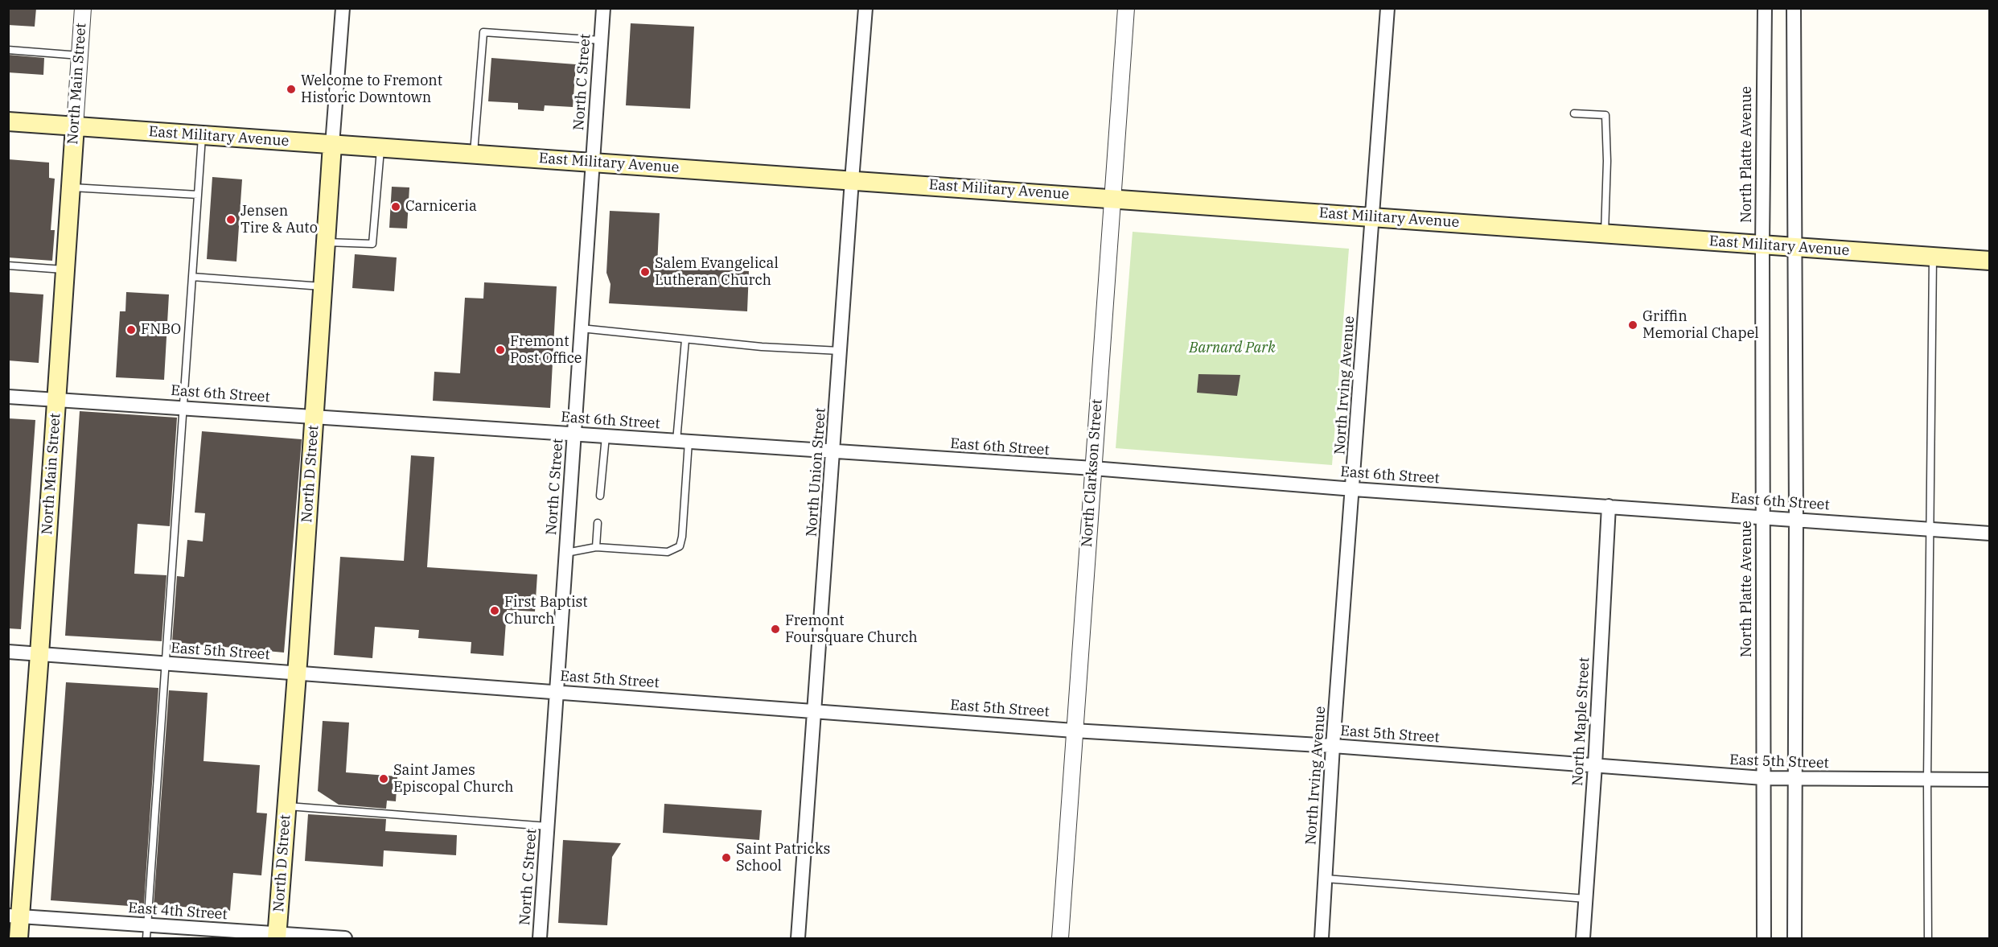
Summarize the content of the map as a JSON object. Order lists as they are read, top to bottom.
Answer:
{
  "streets": {
    "main road": ["North Main Street", "East Military Avenue", "North D Street"],
    "street": [
      "North C Street",
      "North Platte Avenue",
      "North Irving Avenue",
      "East 6th Street",
      "North Union Street",
      "North Clarkson Street",
      "East 5th Street",
      "North Maple Street",
      "East 4th Street"
    ]
  },
  "crossings": [
    ["North C Street", "East Military Avenue"],
    ["North C Street", "East 6th Street"],
    ["North C Street", "East 5th Street"],
    ["North Main Street", "East Military Avenue"],
    ["North Main Street", "East 6th Street"],
    ["North Main Street", "East 5th Street"],
    ["North Main Street", "East 4th Street"],
    ["East Military Avenue", "North Platte Avenue"],
    ["East Military Avenue", "North Irving Avenue"],
    ["East Military Avenue", "North Union Street"],
    ["East Military Avenue", "North Clarkson Street"],
    ["East Military Avenue", "North D Street"],
    ["North Platte Avenue", "East 6th Street"],
    ["North Platte Avenue", "East 5th Street"],
    ["North Irving Avenue", "East 6th Street"],
    ["North Irving Avenue", "East 5th Street"],
    ["East 6th Street", "North Union Street"],
    ["East 6th Street", "North Clarkson Street"],
    ["East 6th Street", "North D Street"],
    ["East 6th Street", "North Maple Street"],
    ["North Union Street", "East 5th Street"],
    ["North Clarkson Street", "East 5th Street"],
    ["North D Street", "East 5th Street"],
    ["North D Street", "East 4th Street"],
    ["East 5th Street", "North Maple Street"]
  ],
  "parks": ["Barnard Park"],
  "places": [
    "Welcome to Fremont Historic Downtown",
    "Carniceria",
    "Jensen Tire & Auto",
    "Salem Evangelical Lutheran Church",
    "Griffin Memorial Chapel",
    "FNBO",
    "Fremont Post Office",
    "First Baptist Church",
    "Fremont Foursquare Church",
    "Saint James Episcopal Church",
    "Saint Patricks School"
  ]
}
